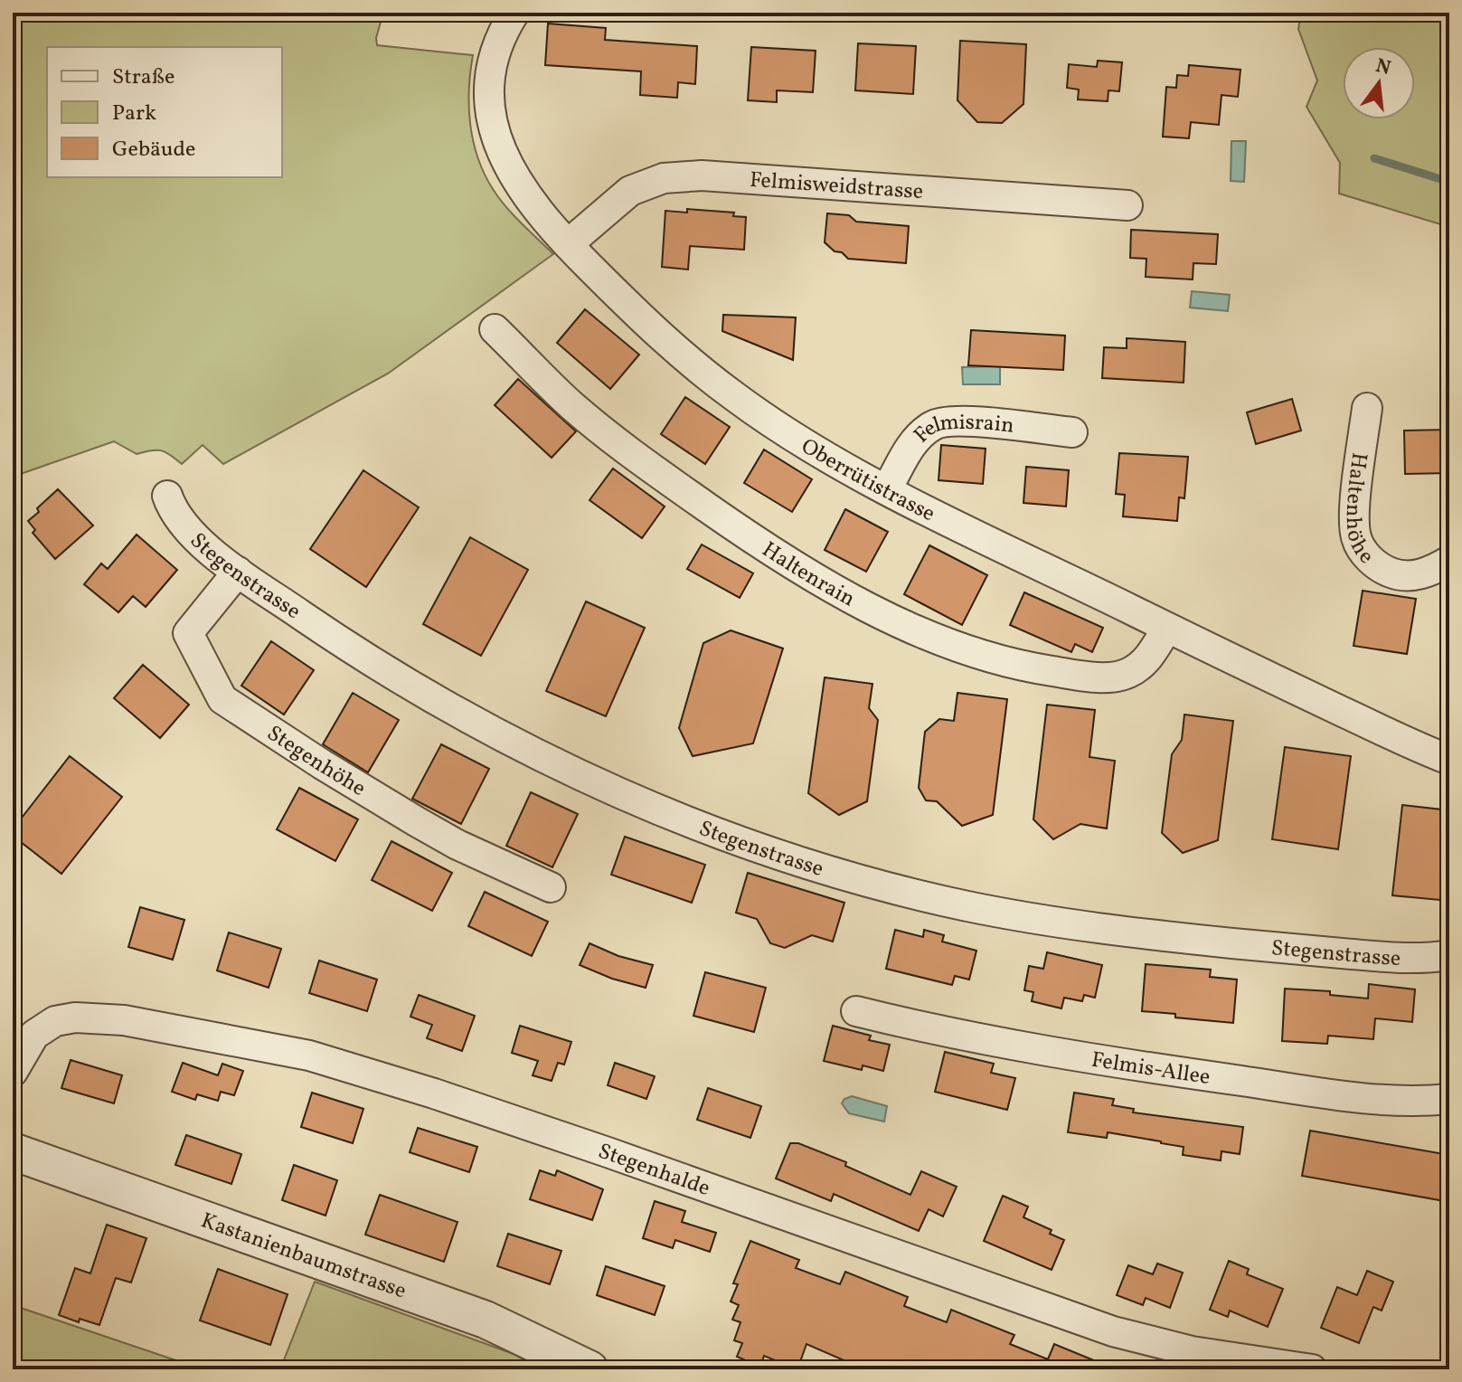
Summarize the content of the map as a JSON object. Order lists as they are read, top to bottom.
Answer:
{
  "streets": {
    "street": [
      "Felmisweidstrasse",
      "Felmisrain",
      "Oberrütistrasse",
      "Haltenhöhe",
      "Stegenstrasse",
      "Haltenrain",
      "Stegenhöhe",
      "Felmis-Allee",
      "Stegenhalde",
      "Kastanienbaumstrasse"
    ]
  },
  "crossings": [
    ["Felmisweidstrasse", "Oberrütistrasse"],
    ["Felmisrain", "Oberrütistrasse"],
    ["Oberrütistrasse", "Haltenrain"],
    ["Stegenstrasse", "Stegenhöhe"]
  ],
  "legend": ["Straße", "Park", "Gebäude"],
  "north": "top"
}
